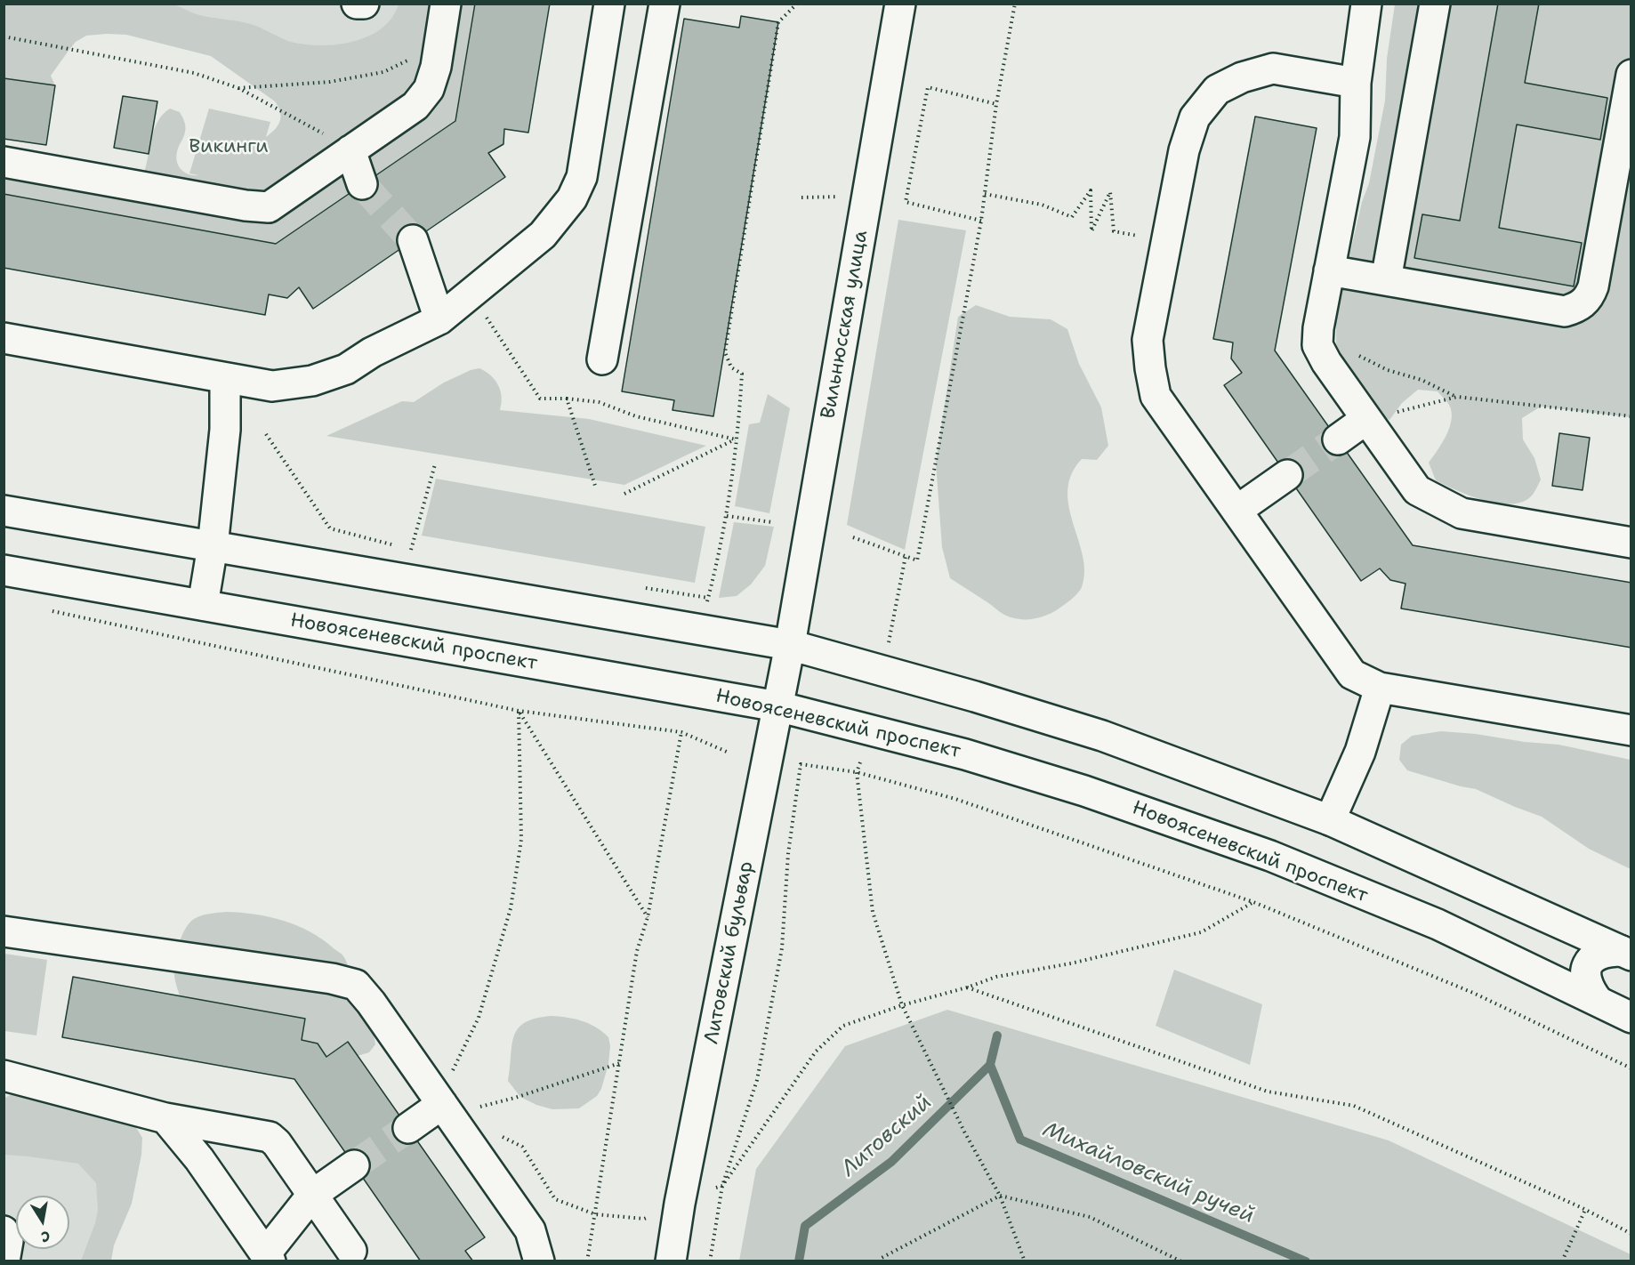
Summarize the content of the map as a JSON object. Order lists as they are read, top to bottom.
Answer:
{
  "streets": {
    "main road": ["Вильнюсская улица", "Новоясеневский проспект", "Литовский бульвар"]
  },
  "crossings": [
    ["Вильнюсская улица", "Литовский бульвар"],
    ["Новоясеневский проспект", "Литовский бульвар"]
  ],
  "water": ["Литовский", "Михайловский ручей"],
  "parks": ["Викинги"],
  "north": "bottom"
}
